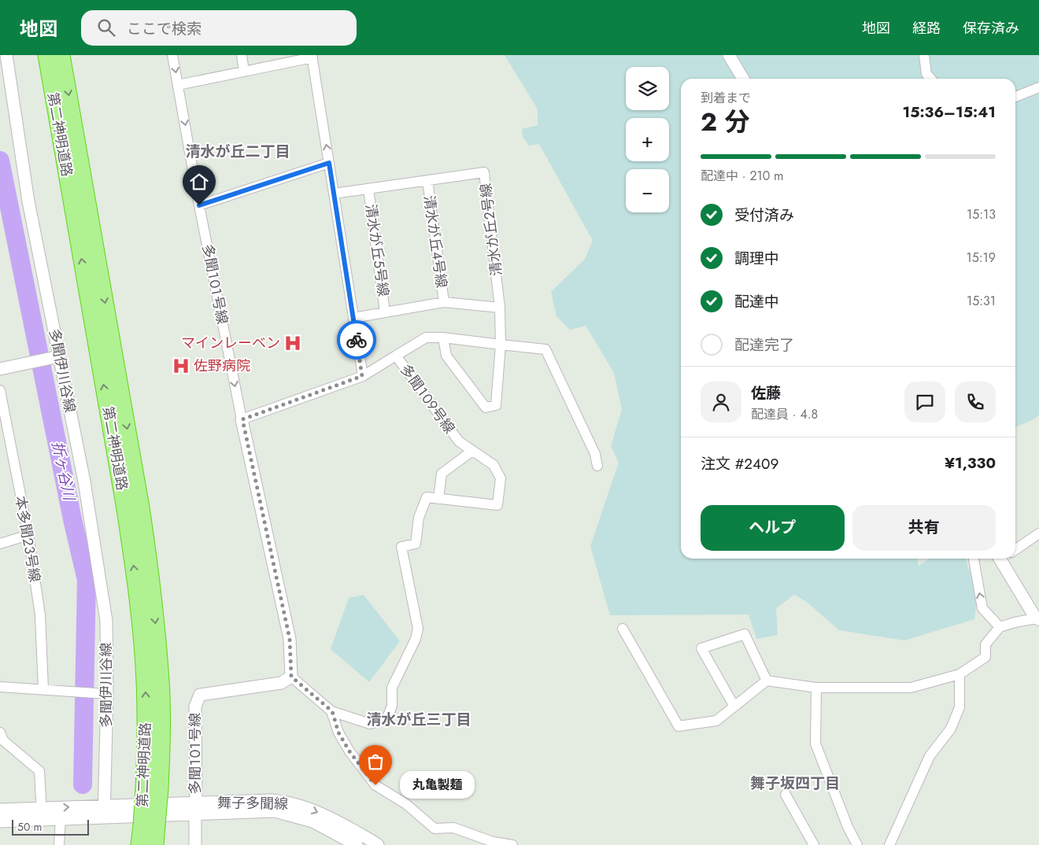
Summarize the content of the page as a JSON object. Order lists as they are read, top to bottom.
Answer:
{
  "streets": {
    "highway": ["第二神明道路"],
    "street": [
      "清水が丘２号線",
      "清水が丘４号線",
      "清水が丘５号線",
      "多聞１０１号線",
      "多聞伊川谷線",
      "多聞１０９号線",
      "本多聞２３号線",
      "舞子多聞線"
    ]
  },
  "crossings": [
    ["清水が丘２号線", "清水が丘４号線"],
    ["清水が丘２号線", "清水が丘５号線"],
    ["多聞１０１号線", "多聞１０９号線"],
    ["多聞１０１号線", "舞子多聞線"],
    ["多聞伊川谷線", "舞子多聞線"]
  ],
  "one_way": ["多聞１０１号線"],
  "districts": ["清水が丘二丁目", "清水が丘三丁目", "舞子坂四丁目"],
  "water": ["折ヶ谷川"],
  "places": {
    "hospital": ["マインレーベン", "佐野病院"],
    "other": ["丸亀製麺"]
  },
  "scale_bar": "50 m",
  "page": {
    "header": "地図",
    "search": "ここで検索",
    "nav": ["地図", "経路", "保存済み"],
    "map_buttons": ["+", "−"],
    "heading": ["2 分", "到着まで", "15:36–15:41"],
    "panel": [
      "佐藤",
      "配達員 · 4.8",
      "注文 #2409",
      "¥1,330"
    ],
    "bar": "配達中 · 210 m",
    "list": [
      ["受付済み", "15:13"],
      ["調理中", "15:19"],
      ["配達中", "15:31"],
      "配達完了"
    ],
    "buttons": ["ヘルプ", "共有"],
    "bubble": "丸亀製麺",
    "scale": "50 m"
  }
}
